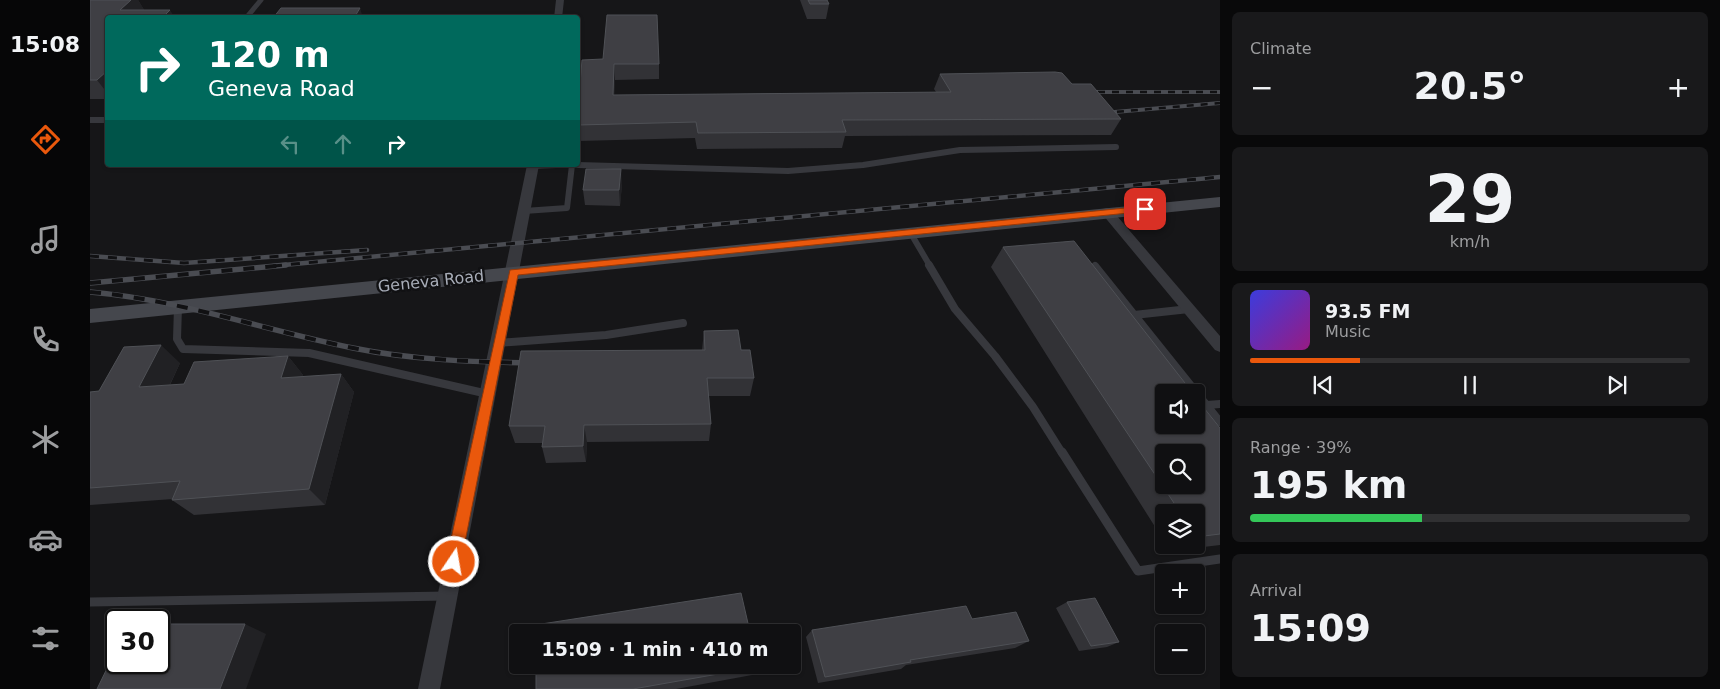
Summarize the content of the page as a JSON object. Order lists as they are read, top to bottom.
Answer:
{
  "streets": {
    "main road": ["Geneva Road"]
  },
  "page": {
    "tabs": "15:08",
    "tile": [
      "Climate",
      ["29", "km/h"],
      ["Range · 39%", "195 km"],
      ["Arrival", "15:09"]
    ],
    "turn": ["120 m", "Geneva Road"],
    "heat": ["−", "20.5°", "+"],
    "song": ["93.5 FM", "Music"],
    "map_buttons": ["+", "−"],
    "limit": "30",
    "trip": "15:09 · 1 min · 410 m"
  }
}
